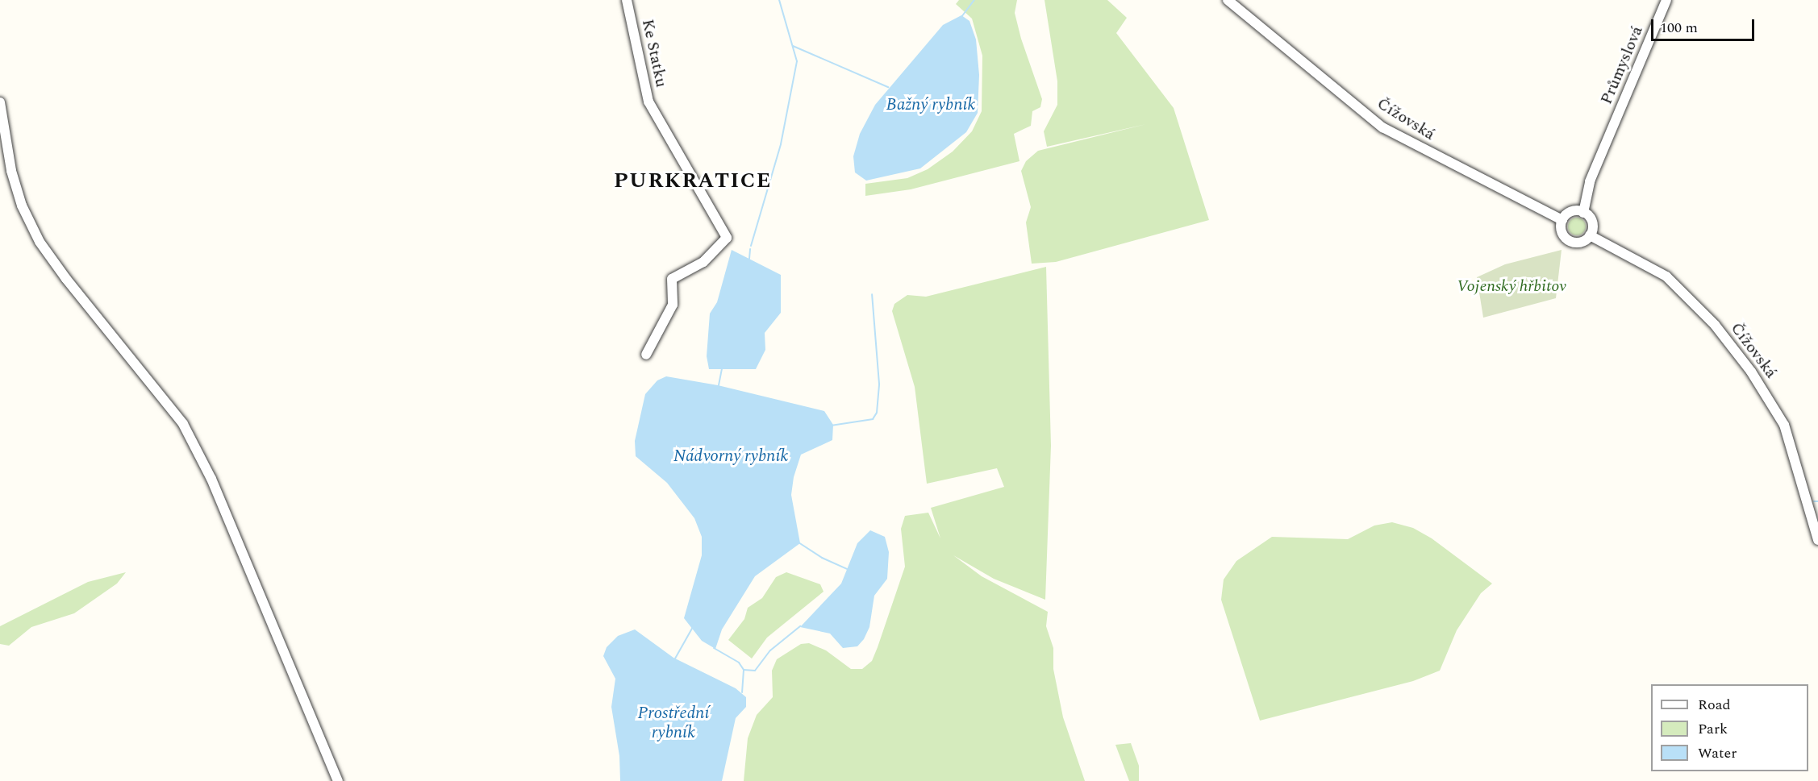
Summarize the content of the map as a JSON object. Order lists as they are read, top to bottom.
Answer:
{
  "streets": {
    "street": ["Ke Statku", "Průmyslová", "Čížovská"]
  },
  "crossings": [
    ["Průmyslová", "Čížovská"]
  ],
  "districts": ["PURKRATICE"],
  "water": ["Bažný rybník", "Nádvorný rybník", "Prostřední rybník"],
  "parks": ["Vojenský hřbitov"],
  "legend": ["Road", "Park", "Water"],
  "scale_bar": "100 m"
}
